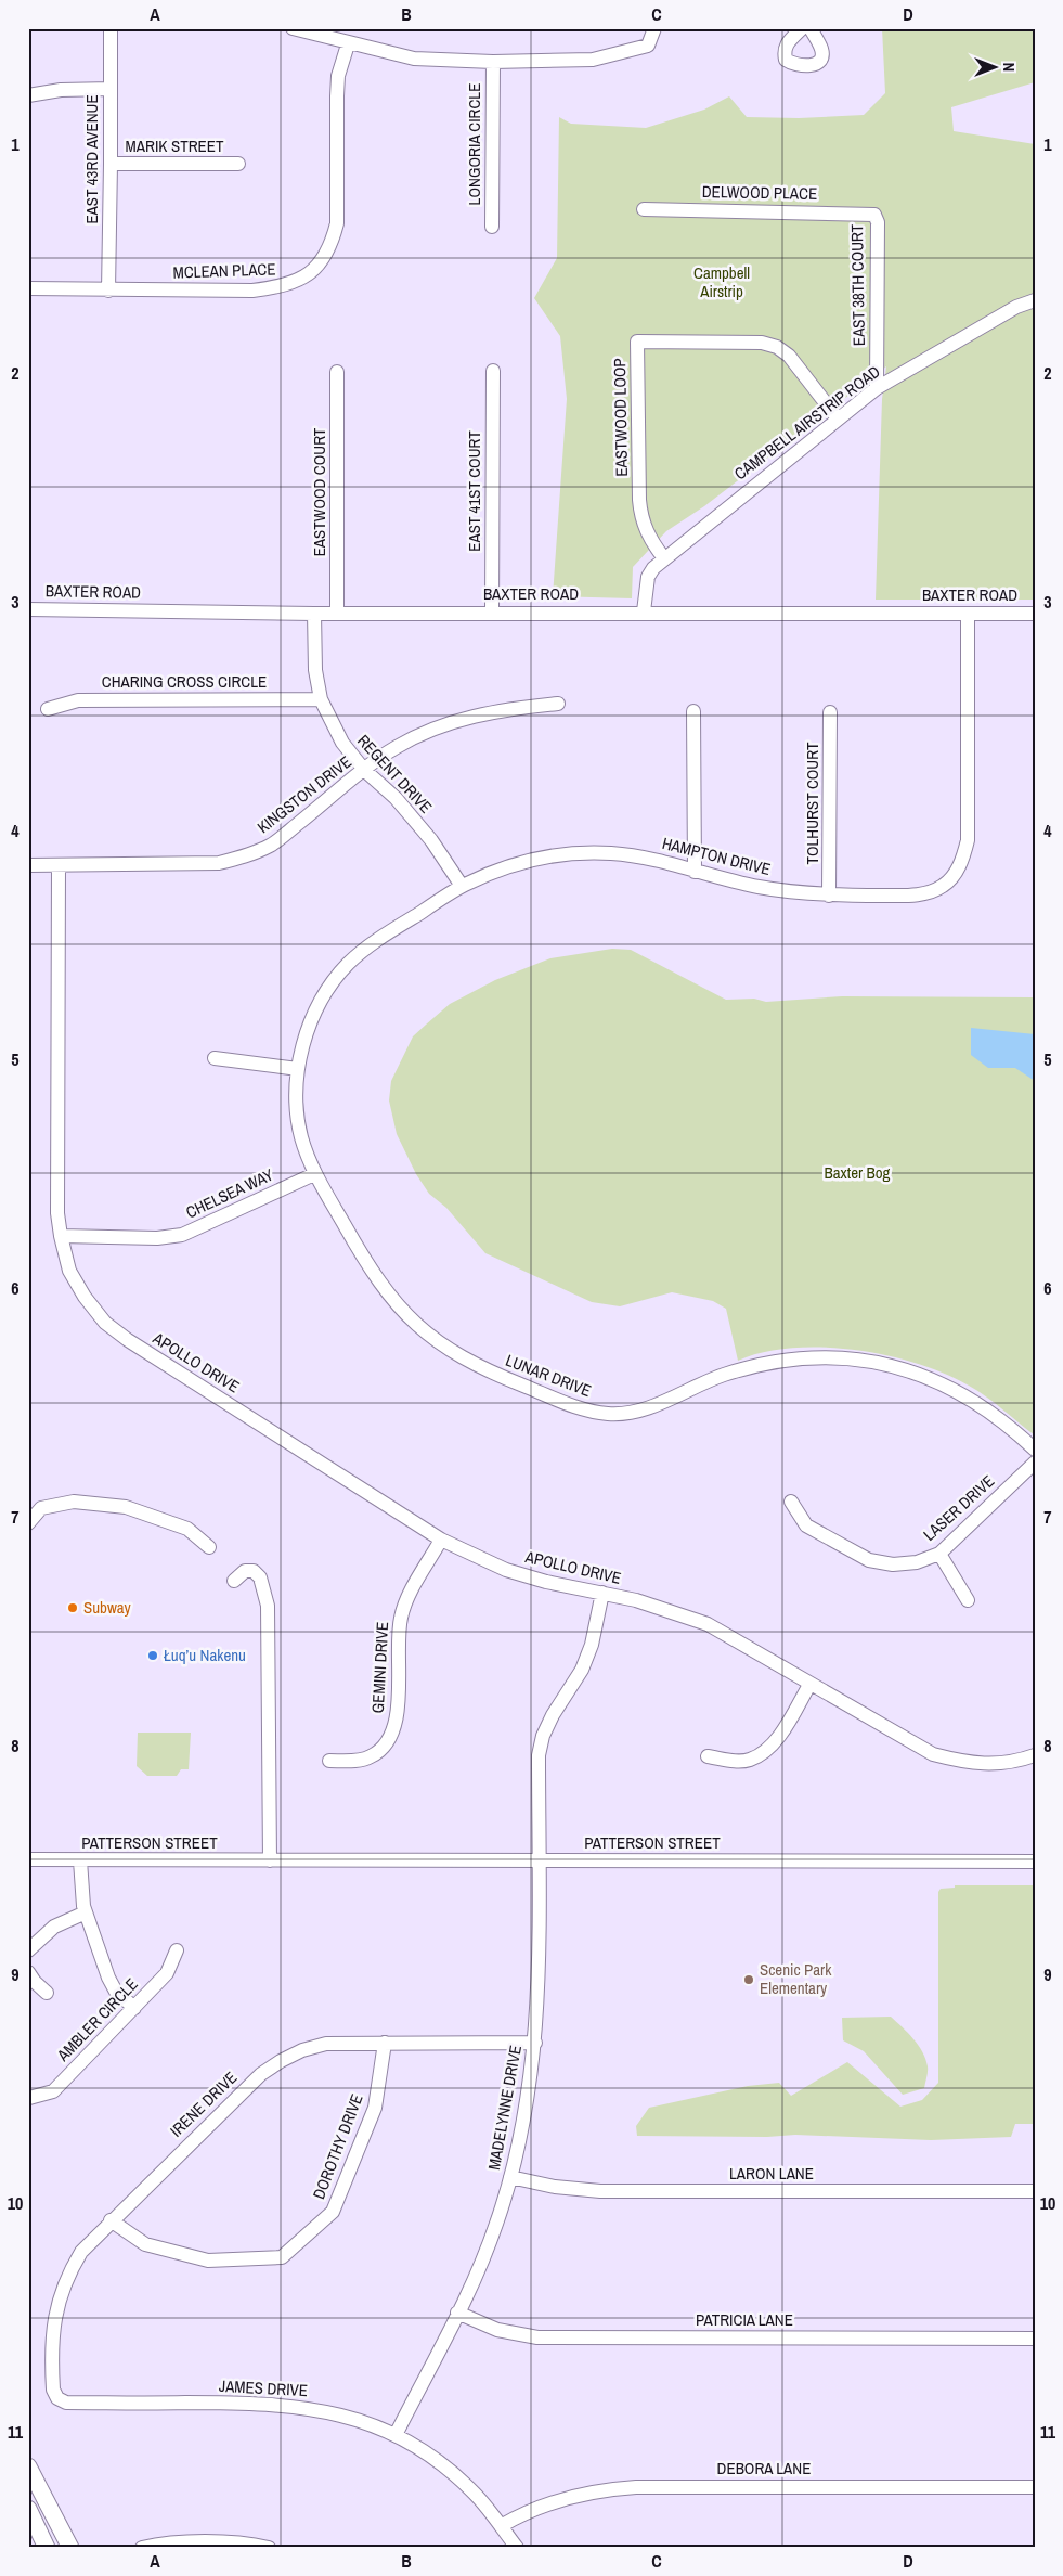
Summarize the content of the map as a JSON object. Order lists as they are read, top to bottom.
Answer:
{
  "streets": {
    "street": [
      "LONGORIA CIRCLE",
      "MARIK STREET",
      "EAST 43RD AVENUE",
      "DELWOOD PLACE",
      "MCLEAN PLACE",
      "EAST 38TH COURT",
      "EASTWOOD LOOP",
      "CAMPBELL AIRSTRIP ROAD",
      "EAST 41ST COURT",
      "EASTWOOD COURT",
      "BAXTER ROAD",
      "CHARING CROSS CIRCLE",
      "REGENT DRIVE",
      "KINGSTON DRIVE",
      "TOLHURST COURT",
      "HAMPTON DRIVE",
      "CHELSEA WAY",
      "APOLLO DRIVE",
      "LUNAR DRIVE",
      "LASER DRIVE",
      "GEMINI DRIVE",
      "PATTERSON STREET",
      "AMBLER CIRCLE",
      "IRENE DRIVE",
      "MADELYNNE DRIVE",
      "DOROTHY DRIVE",
      "LARON LANE",
      "PATRICIA LANE",
      "JAMES DRIVE",
      "DEBORA LANE"
    ]
  },
  "crossings": [
    ["MARIK STREET", "EAST 43RD AVENUE"],
    ["EAST 43RD AVENUE", "MCLEAN PLACE"],
    ["DELWOOD PLACE", "EAST 38TH COURT"],
    ["EAST 38TH COURT", "CAMPBELL AIRSTRIP ROAD"],
    ["EASTWOOD LOOP", "CAMPBELL AIRSTRIP ROAD"],
    ["CAMPBELL AIRSTRIP ROAD", "BAXTER ROAD"],
    ["EAST 41ST COURT", "BAXTER ROAD"],
    ["EASTWOOD COURT", "BAXTER ROAD"],
    ["BAXTER ROAD", "REGENT DRIVE"],
    ["BAXTER ROAD", "HAMPTON DRIVE"],
    ["CHARING CROSS CIRCLE", "REGENT DRIVE"],
    ["REGENT DRIVE", "KINGSTON DRIVE"],
    ["REGENT DRIVE", "HAMPTON DRIVE"],
    ["KINGSTON DRIVE", "APOLLO DRIVE"],
    ["TOLHURST COURT", "HAMPTON DRIVE"],
    ["HAMPTON DRIVE", "LUNAR DRIVE"],
    ["CHELSEA WAY", "APOLLO DRIVE"],
    ["CHELSEA WAY", "LUNAR DRIVE"],
    ["APOLLO DRIVE", "GEMINI DRIVE"],
    ["APOLLO DRIVE", "MADELYNNE DRIVE"],
    ["PATTERSON STREET", "MADELYNNE DRIVE"],
    ["IRENE DRIVE", "MADELYNNE DRIVE"],
    ["IRENE DRIVE", "DOROTHY DRIVE"],
    ["IRENE DRIVE", "JAMES DRIVE"],
    ["MADELYNNE DRIVE", "LARON LANE"],
    ["MADELYNNE DRIVE", "PATRICIA LANE"],
    ["MADELYNNE DRIVE", "JAMES DRIVE"],
    ["JAMES DRIVE", "DEBORA LANE"]
  ],
  "parks": ["Campbell Airstrip", "Baxter Bog"],
  "places": ["Subway", "Łuq’u Nakenu", "Scenic Park Elementary"],
  "north": "right",
  "grid": {
    "columns": [
      "A",
      "B",
      "C",
      "D"
    ],
    "rows": [
      "1",
      "2",
      "3",
      "4",
      "5",
      "6",
      "7",
      "8",
      "9",
      "10",
      "11"
    ]
  }
}
